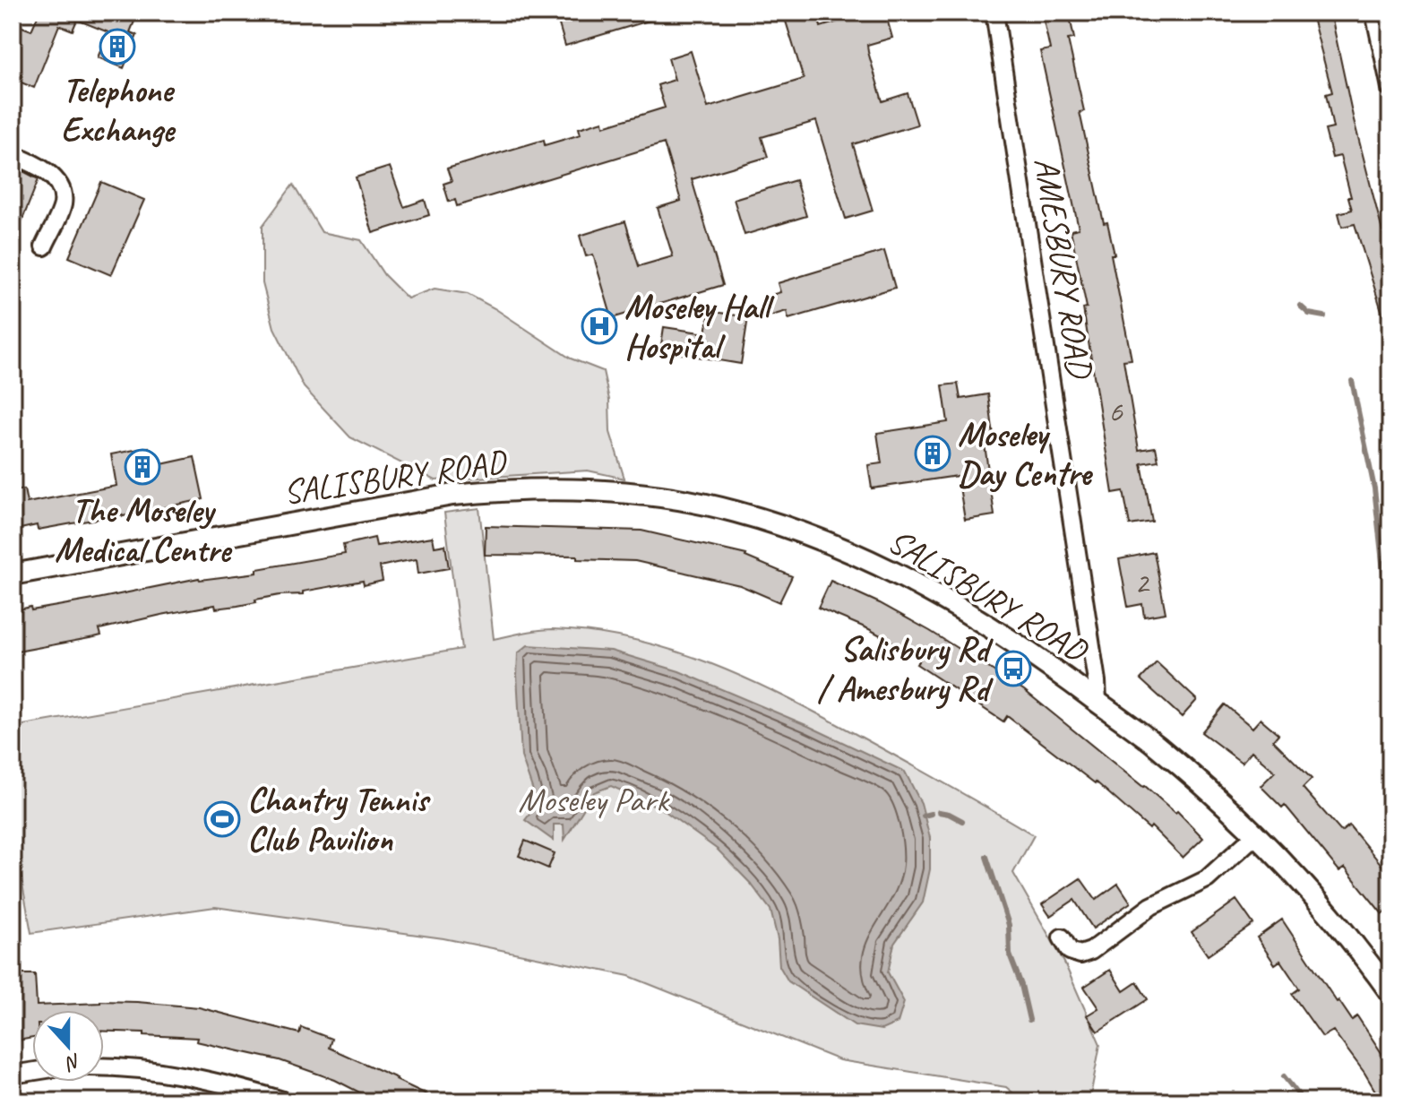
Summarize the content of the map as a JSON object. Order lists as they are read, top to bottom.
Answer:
{
  "streets": {
    "main road": ["SALISBURY ROAD"],
    "street": ["AMESBURY ROAD"]
  },
  "crossings": [
    ["AMESBURY ROAD", "SALISBURY ROAD"]
  ],
  "parks": ["Moseley Park"],
  "places": {
    "building": ["Telephone Exchange", "Moseley Day Centre", "The Moseley Medical Centre"],
    "hospital": ["Moseley Hall Hospital"],
    "bus stop": ["Salisbury Rd / Amesbury Rd"],
    "sports": ["Chantry Tennis Club Pavilion"]
  },
  "house_numbers": ["6", "2"],
  "north": "bottom"
}
